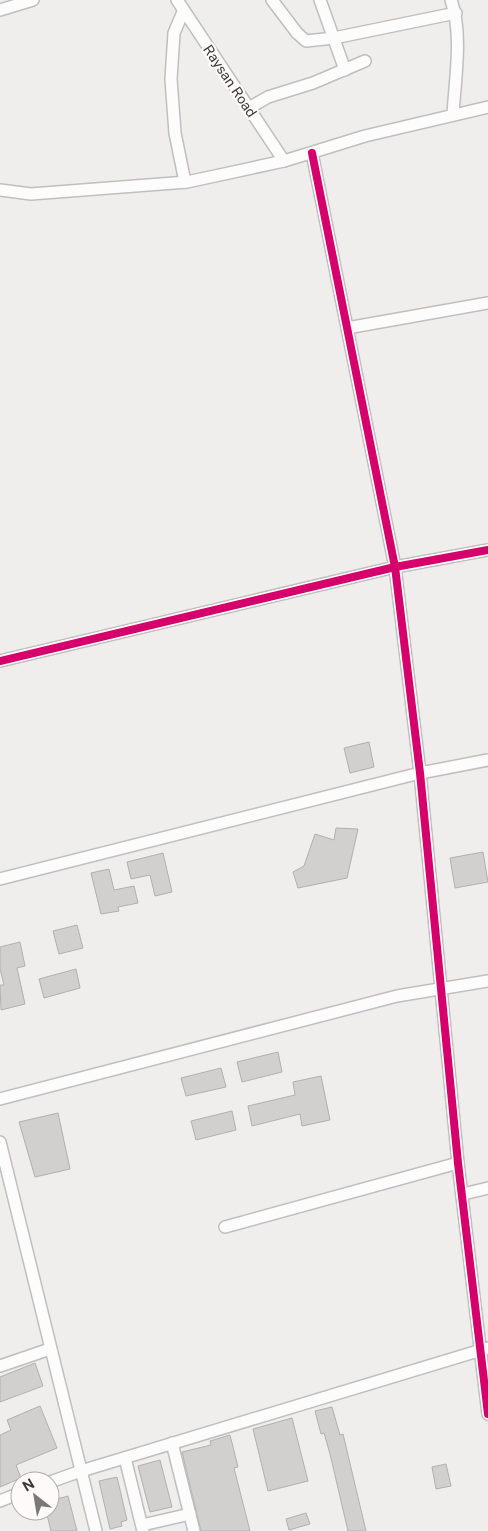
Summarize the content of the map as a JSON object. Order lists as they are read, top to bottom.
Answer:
{
  "streets": {
    "street": ["Raysan Road"]
  },
  "north": "top left"
}
